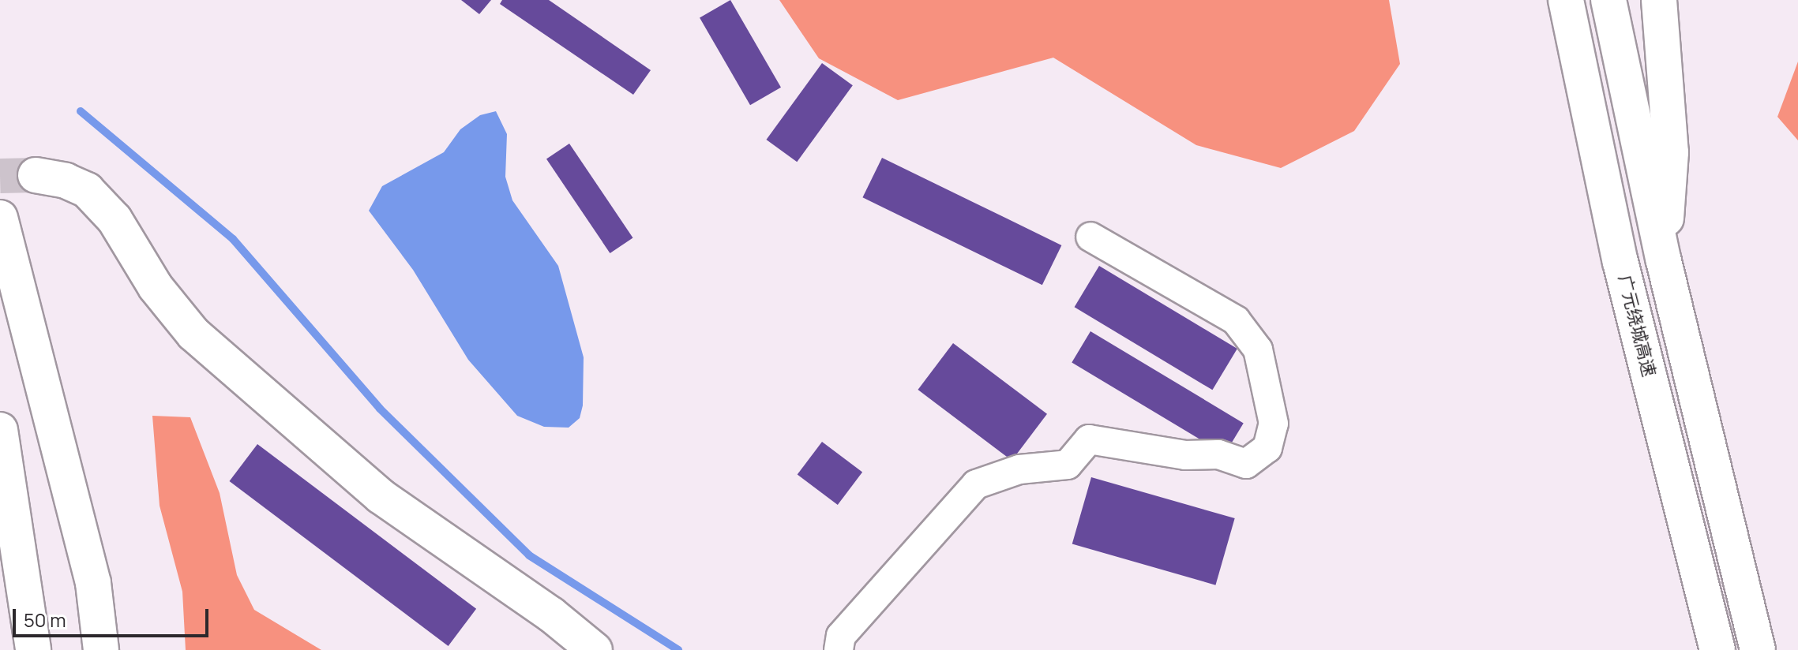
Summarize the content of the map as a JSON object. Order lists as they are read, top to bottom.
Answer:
{
  "streets": {
    "main road": ["广元绕城高速"]
  },
  "scale_bar": "50 m"
}
